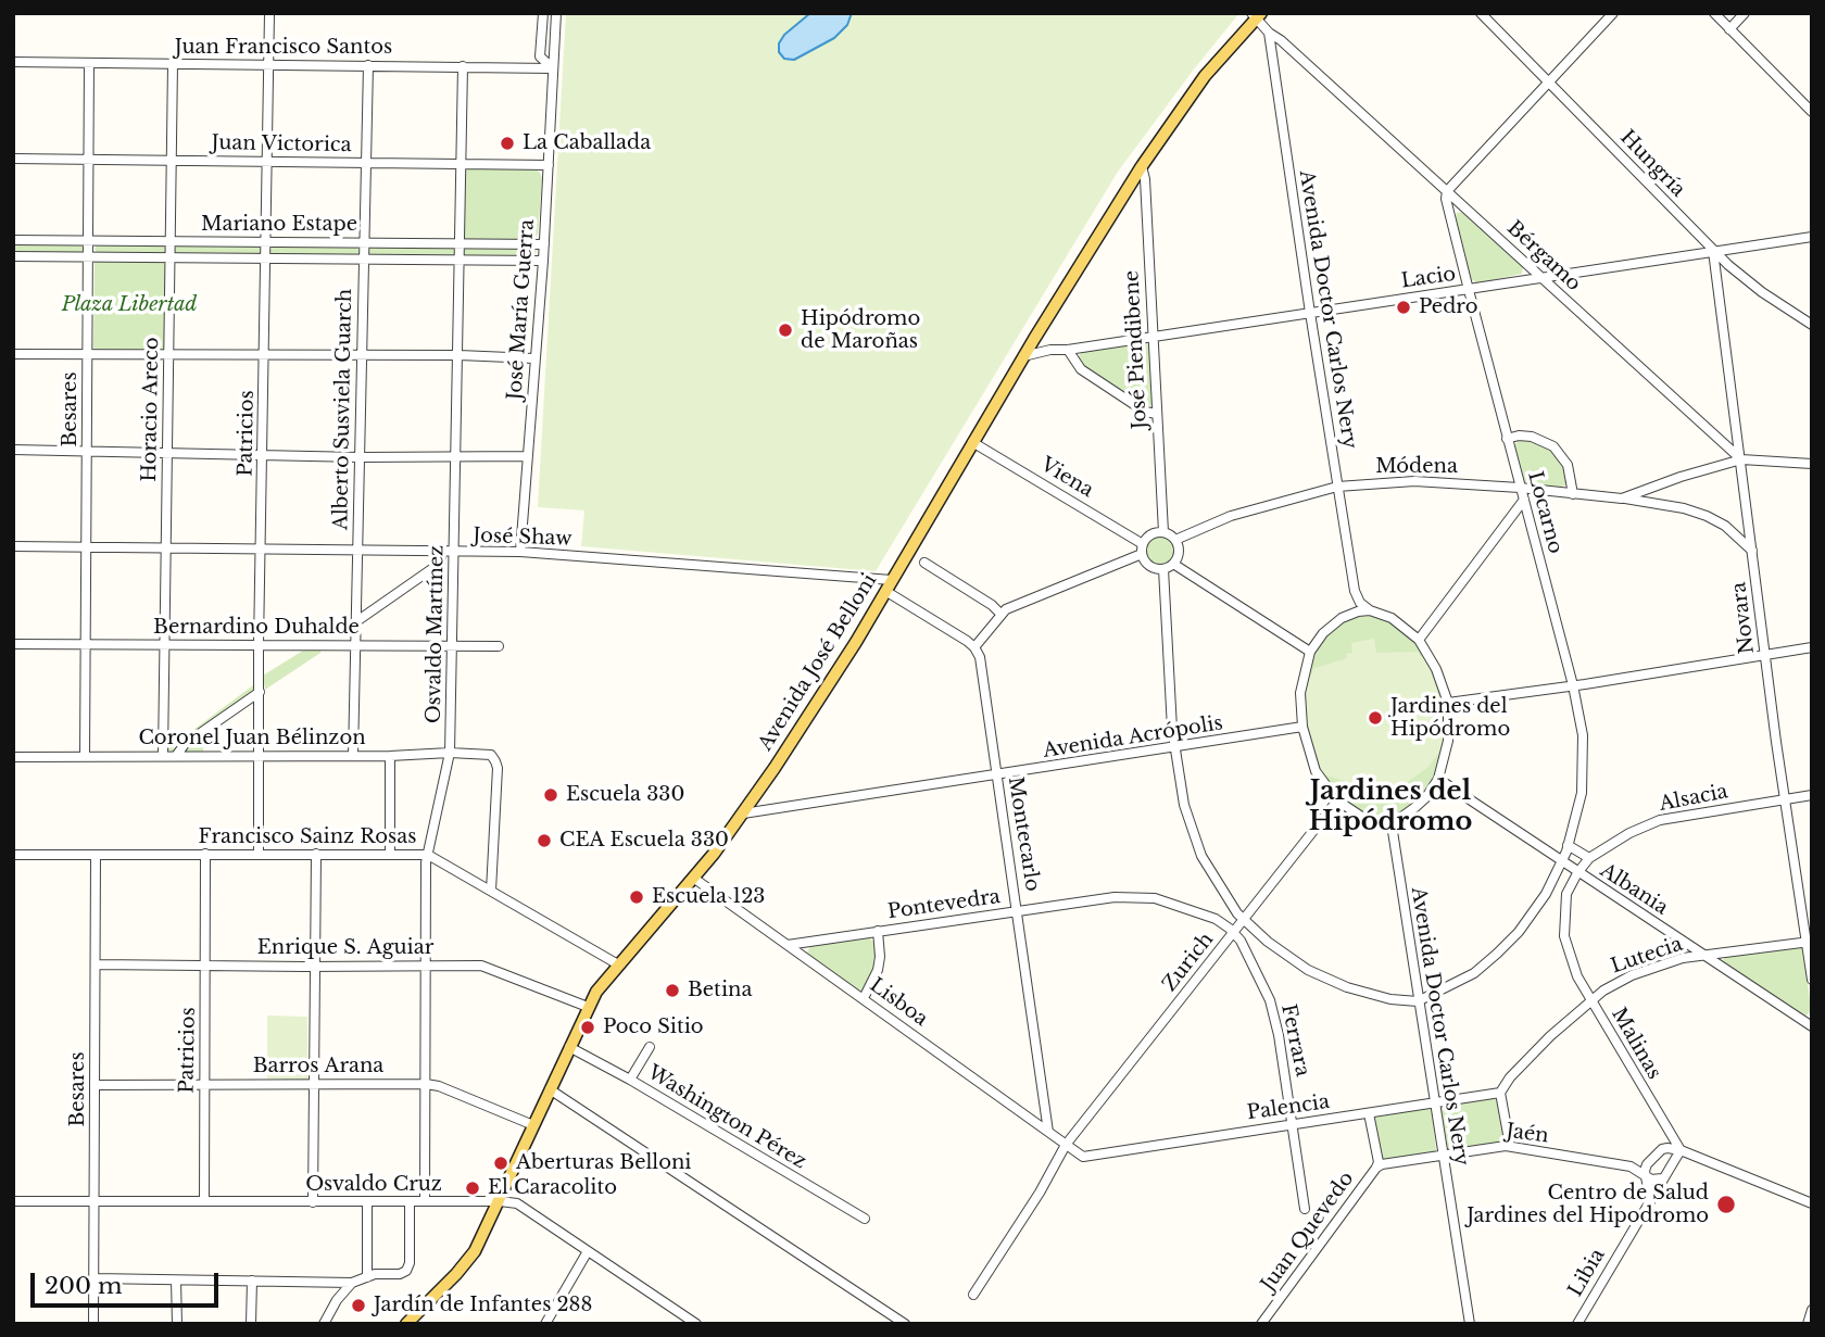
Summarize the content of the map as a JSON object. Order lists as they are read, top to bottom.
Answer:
{
  "streets": {
    "main road": ["Avenida José Belloni"],
    "street": [
      "Juan Francisco Santos",
      "Juan Victorica",
      "Hungría",
      "Mariano Estape",
      "Bérgamo",
      "Lacio",
      "José María Guerra",
      "Avenida Doctor Carlos Nery",
      "José Piendibene",
      "Besares",
      "Horacio Areco",
      "Alberto Susviela Guarch",
      "Patricios",
      "Módena",
      "Viena",
      "Locarno",
      "José Shaw",
      "Novara",
      "Bernardino Duhalde",
      "Osvaldo Martínez",
      "Avenida Acrópolis",
      "Coronel Juan Bélinzon",
      "Alsacia",
      "Montecarlo",
      "Francisco Sainz Rosas",
      "Albania",
      "Pontevedra",
      "Enrique S. Aguiar",
      "Lutecia",
      "Zurich",
      "Lisboa",
      "Ferrara",
      "Malinas",
      "Barros Arana",
      "Palencia",
      "Washington Pérez",
      "Jaén",
      "Osvaldo Cruz",
      "Juan Quevedo",
      "Libia"
    ]
  },
  "crossings": [
    ["Juan Francisco Santos", "José María Guerra"],
    ["Juan Francisco Santos", "Besares"],
    ["Juan Francisco Santos", "Horacio Areco"],
    ["Juan Francisco Santos", "Alberto Susviela Guarch"],
    ["Juan Francisco Santos", "Patricios"],
    ["Juan Francisco Santos", "Osvaldo Martínez"],
    ["Juan Victorica", "José María Guerra"],
    ["Juan Victorica", "Besares"],
    ["Juan Victorica", "Horacio Areco"],
    ["Juan Victorica", "Alberto Susviela Guarch"],
    ["Juan Victorica", "Patricios"],
    ["Juan Victorica", "Osvaldo Martínez"],
    ["Hungría", "Lacio"],
    ["Hungría", "Novara"],
    ["Mariano Estape", "José María Guerra"],
    ["Mariano Estape", "Besares"],
    ["Mariano Estape", "Horacio Areco"],
    ["Mariano Estape", "Alberto Susviela Guarch"],
    ["Mariano Estape", "Patricios"],
    ["Mariano Estape", "Osvaldo Martínez"],
    ["Bérgamo", "Lacio"],
    ["Bérgamo", "Avenida Doctor Carlos Nery"],
    ["Bérgamo", "Módena"],
    ["Bérgamo", "Locarno"],
    ["Bérgamo", "Novara"],
    ["Bérgamo", "Avenida José Belloni"],
    ["Lacio", "Avenida Doctor Carlos Nery"],
    ["Lacio", "José Piendibene"],
    ["Lacio", "Locarno"],
    ["Lacio", "Novara"],
    ["Lacio", "Avenida José Belloni"],
    ["José María Guerra", "José Shaw"],
    ["Avenida Doctor Carlos Nery", "Módena"],
    ["Avenida Doctor Carlos Nery", "Avenida Acrópolis"],
    ["Avenida Doctor Carlos Nery", "Albania"],
    ["Avenida Doctor Carlos Nery", "Zurich"],
    ["Avenida Doctor Carlos Nery", "Palencia"],
    ["Avenida Doctor Carlos Nery", "Jaén"],
    ["José Piendibene", "Módena"],
    ["José Piendibene", "Viena"],
    ["José Piendibene", "Avenida José Belloni"],
    ["Besares", "José Shaw"],
    ["Besares", "Bernardino Duhalde"],
    ["Besares", "Coronel Juan Bélinzon"],
    ["Besares", "Francisco Sainz Rosas"],
    ["Besares", "Enrique S. Aguiar"],
    ["Besares", "Barros Arana"],
    ["Besares", "Osvaldo Cruz"],
    ["Horacio Areco", "José Shaw"],
    ["Horacio Areco", "Bernardino Duhalde"],
    ["Horacio Areco", "Coronel Juan Bélinzon"],
    ["Alberto Susviela Guarch", "José Shaw"],
    ["Alberto Susviela Guarch", "Bernardino Duhalde"],
    ["Alberto Susviela Guarch", "Coronel Juan Bélinzon"],
    ["Patricios", "José Shaw"],
    ["Patricios", "Bernardino Duhalde"],
    ["Patricios", "Coronel Juan Bélinzon"],
    ["Patricios", "Francisco Sainz Rosas"],
    ["Patricios", "Enrique S. Aguiar"],
    ["Patricios", "Barros Arana"],
    ["Patricios", "Osvaldo Cruz"],
    ["Módena", "Viena"],
    ["Módena", "Locarno"],
    ["Módena", "Novara"],
    ["Viena", "Avenida José Belloni"],
    ["Locarno", "Albania"],
    ["José Shaw", "Osvaldo Martínez"],
    ["José Shaw", "Avenida José Belloni"],
    ["Novara", "Alsacia"],
    ["Novara", "Lutecia"],
    ["Bernardino Duhalde", "Osvaldo Martínez"],
    ["Osvaldo Martínez", "Coronel Juan Bélinzon"],
    ["Osvaldo Martínez", "Francisco Sainz Rosas"],
    ["Osvaldo Martínez", "Enrique S. Aguiar"],
    ["Osvaldo Martínez", "Barros Arana"],
    ["Osvaldo Martínez", "Osvaldo Cruz"],
    ["Avenida José Belloni", "Avenida Acrópolis"],
    ["Avenida José Belloni", "Francisco Sainz Rosas"],
    ["Avenida José Belloni", "Enrique S. Aguiar"],
    ["Avenida José Belloni", "Lisboa"],
    ["Avenida José Belloni", "Barros Arana"],
    ["Avenida José Belloni", "Washington Pérez"],
    ["Avenida José Belloni", "Osvaldo Cruz"],
    ["Avenida Acrópolis", "Montecarlo"],
    ["Avenida Acrópolis", "Albania"],
    ["Avenida Acrópolis", "Zurich"],
    ["Coronel Juan Bélinzon", "Francisco Sainz Rosas"],
    ["Alsacia", "Albania"],
    ["Alsacia", "Malinas"],
    ["Montecarlo", "Pontevedra"],
    ["Montecarlo", "Lisboa"],
    ["Albania", "Lutecia"],
    ["Albania", "Zurich"],
    ["Albania", "Malinas"],
    ["Pontevedra", "Zurich"],
    ["Pontevedra", "Lisboa"],
    ["Pontevedra", "Ferrara"],
    ["Lutecia", "Malinas"],
    ["Lutecia", "Palencia"],
    ["Zurich", "Lisboa"],
    ["Zurich", "Ferrara"],
    ["Lisboa", "Palencia"],
    ["Ferrara", "Palencia"],
    ["Malinas", "Libia"],
    ["Palencia", "Juan Quevedo"],
    ["Jaén", "Juan Quevedo"]
  ],
  "districts": ["Jardines del Hipódromo"],
  "parks": ["Plaza Libertad"],
  "places": [
    "La Caballada",
    "Pedro",
    "Hipódromo de Maroñas",
    "Jardines del Hipódromo",
    "Escuela 330",
    "CEA Escuela 330",
    "Escuela 123",
    "Betina",
    "Poco Sitio",
    "Aberturas Belloni",
    "El Caracolito",
    "Centro de Salud Jardines del Hipodromo",
    "Jardín de Infantes 288"
  ],
  "scale_bar": "200 m"
}
